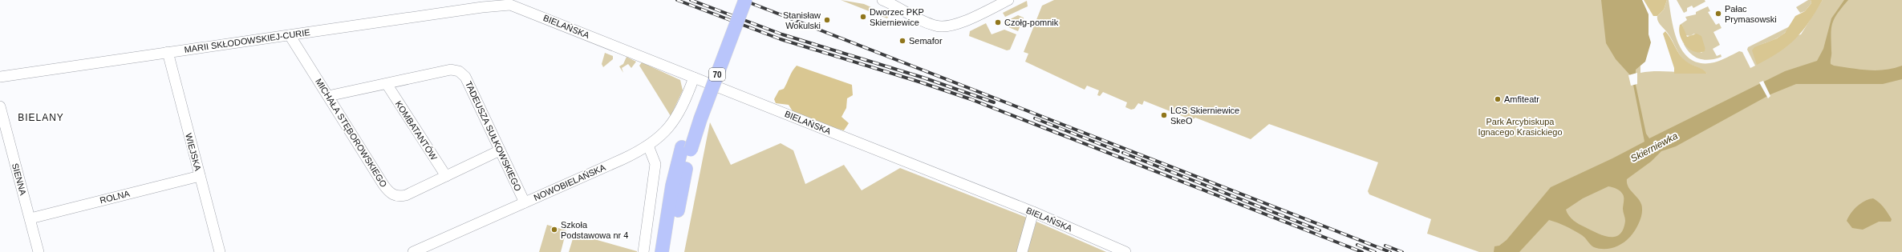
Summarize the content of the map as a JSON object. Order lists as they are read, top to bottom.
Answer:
{
  "streets": {
    "main road": ["70"],
    "street": [
      "BIELAŃSKA",
      "MARII SKŁODOWSKIEJ-CURIE",
      "KOMBATANTÓW",
      "MICHAŁA STĘBOROWSKIEGO",
      "TADEUSZA SUŁKOWSKIEGO",
      "WIEJSKA",
      "SIENNA",
      "NOWOBIELAŃSKA",
      "ROLNA"
    ]
  },
  "crossings": [
    ["BIELAŃSKA", "MARII SKŁODOWSKIEJ-CURIE"],
    ["BIELAŃSKA", "NOWOBIELAŃSKA"],
    ["MARII SKŁODOWSKIEJ-CURIE", "MICHAŁA STĘBOROWSKIEGO"],
    ["MARII SKŁODOWSKIEJ-CURIE", "WIEJSKA"],
    ["KOMBATANTÓW", "MICHAŁA STĘBOROWSKIEGO"],
    ["KOMBATANTÓW", "TADEUSZA SUŁKOWSKIEGO"],
    ["MICHAŁA STĘBOROWSKIEGO", "TADEUSZA SUŁKOWSKIEGO"],
    ["TADEUSZA SUŁKOWSKIEGO", "NOWOBIELAŃSKA"],
    ["WIEJSKA", "ROLNA"],
    ["SIENNA", "ROLNA"]
  ],
  "districts": ["BIELANY"],
  "water": ["Skierniewka"],
  "parks": ["Park Arcybiskupa Ignacego Krasickiego"],
  "places": [
    "Pałac Prymasowski",
    "Dworzec PKP Skierniewice",
    "Stanisław Wokulski",
    "Czołg-pomnik",
    "Semafor",
    "Amfiteatr",
    "LCS Skierniewice SkeO",
    "Szkoła Podstawowa nr 4"
  ]
}
